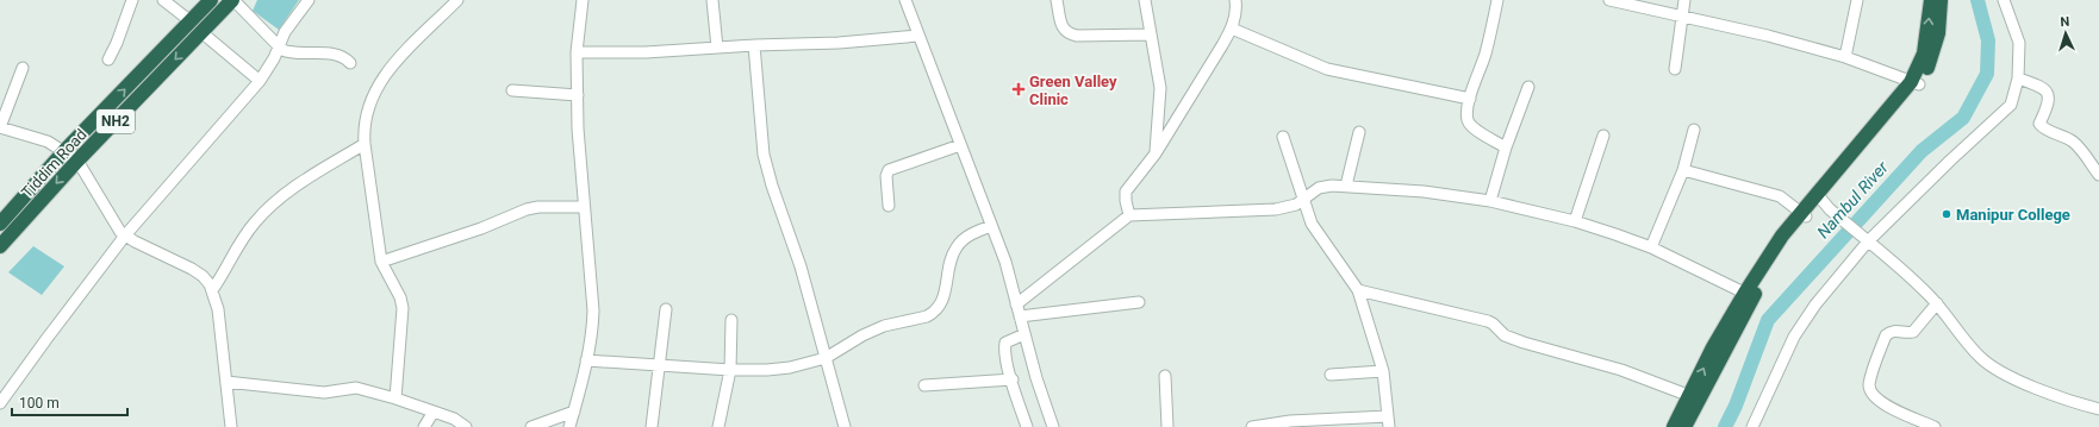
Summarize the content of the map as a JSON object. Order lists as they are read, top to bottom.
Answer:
{
  "streets": {
    "highway": ["NH2", "Tiddim Road"]
  },
  "water": ["Nambul River"],
  "places": {
    "health": ["Green Valley Clinic"],
    "other": ["Manipur College"]
  },
  "scale_bar": "100 m",
  "north": "top"
}
